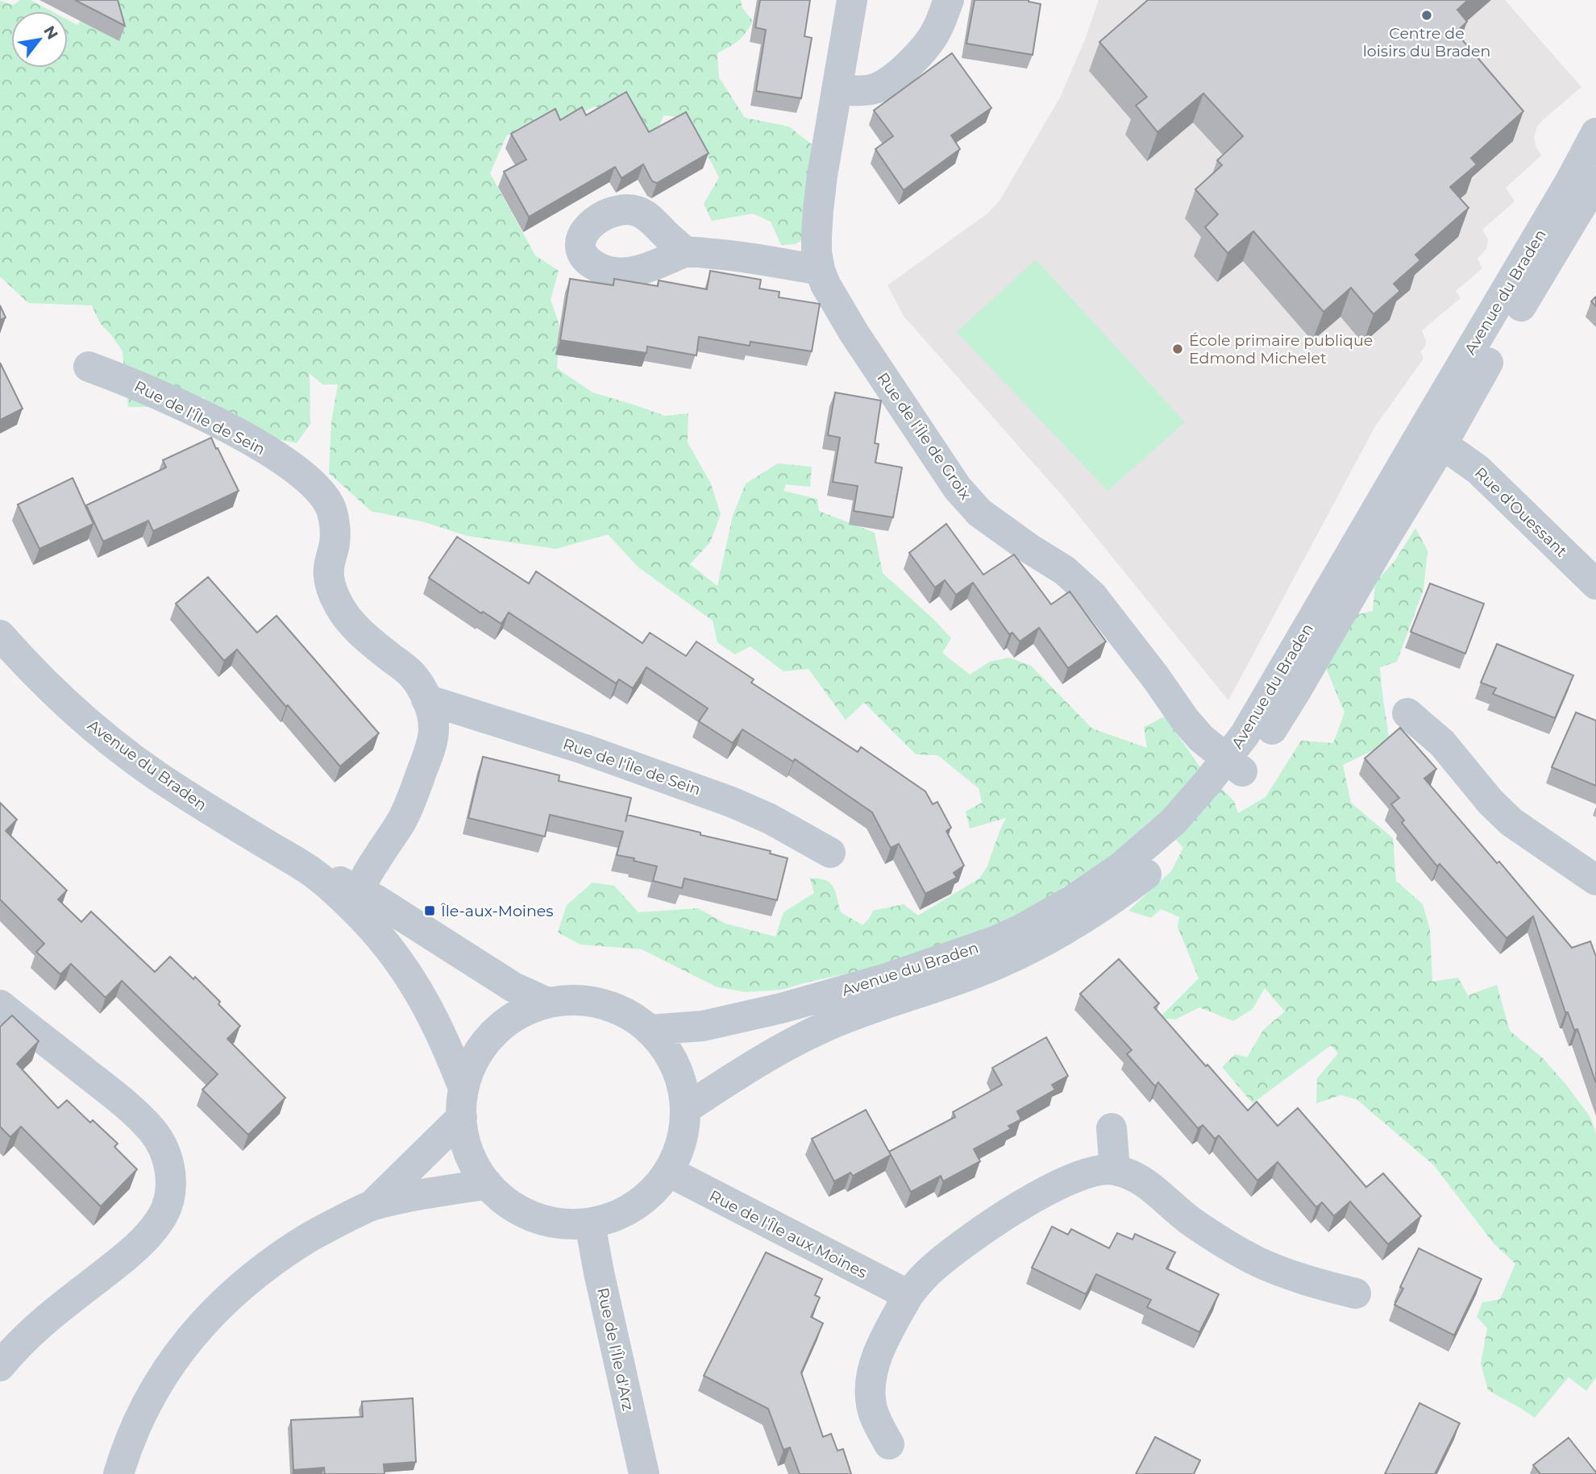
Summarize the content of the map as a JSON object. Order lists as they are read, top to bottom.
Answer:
{
  "streets": {
    "street": [
      "Avenue du Braden",
      "Rue de l'Île de Sein",
      "Rue de l'Île de Groix",
      "Rue d'Ouessant",
      "Rue de l'Île aux Moines",
      "Rue de l'Île d'Arz"
    ]
  },
  "crossings": [
    ["Avenue du Braden", "Rue de l'Île de Sein"],
    ["Avenue du Braden", "Rue de l'Île de Groix"],
    ["Avenue du Braden", "Rue d'Ouessant"]
  ],
  "places": {
    "other": ["Centre de loisirs du Braden", "École primaire publique Edmond Michelet"],
    "transit": ["Île-aux-Moines"]
  },
  "north": "top right"
}
